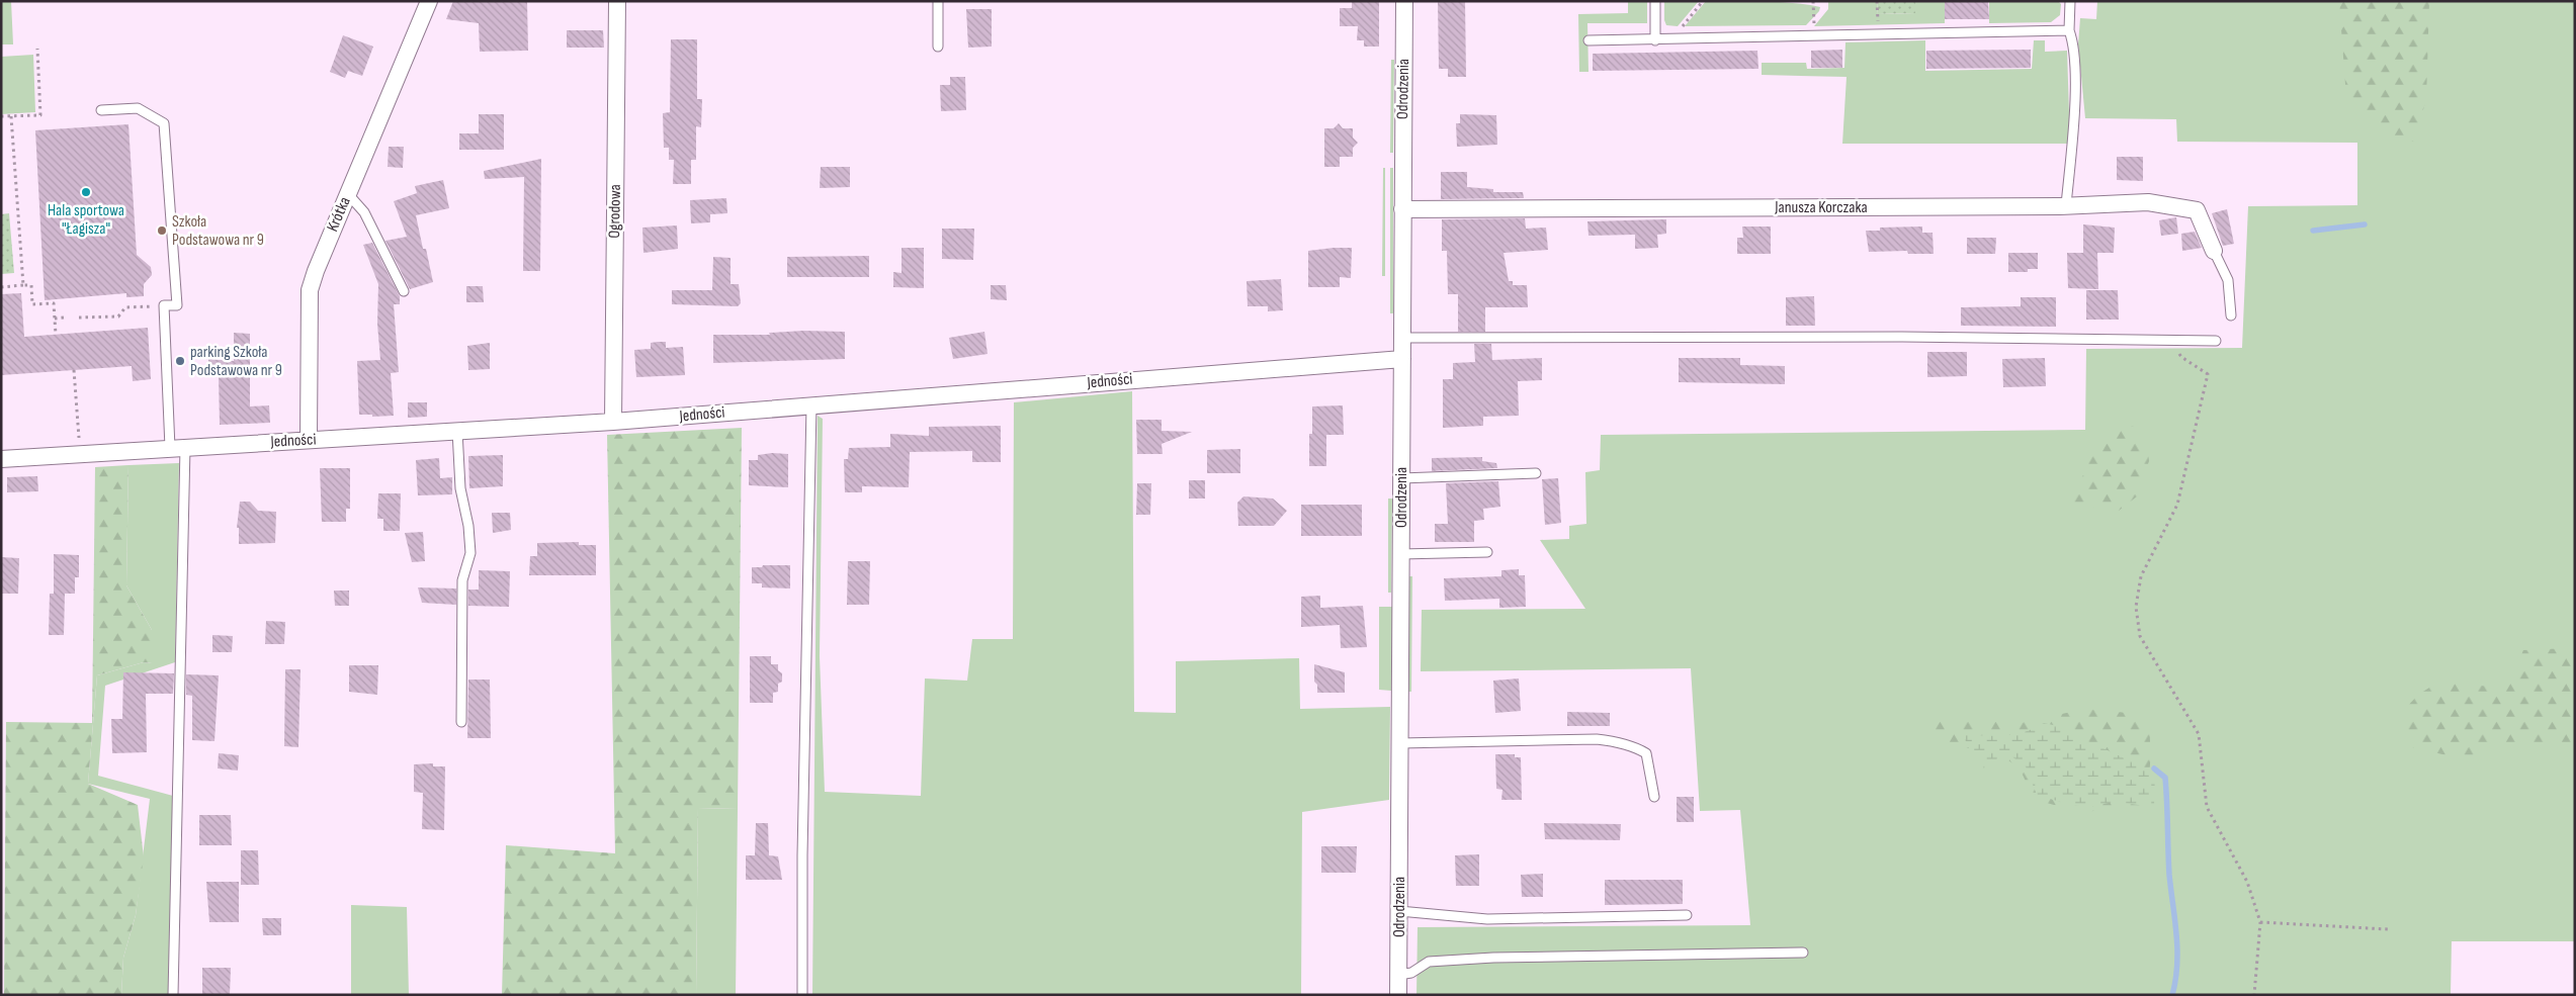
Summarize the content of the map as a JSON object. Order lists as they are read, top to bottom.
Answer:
{
  "streets": {
    "street": [
      "Odrodzenia",
      "Janusza Korczaka",
      "Ogrodowa",
      "Krótka",
      "Jedności"
    ]
  },
  "crossings": [
    ["Odrodzenia", "Janusza Korczaka"],
    ["Odrodzenia", "Jedności"],
    ["Ogrodowa", "Jedności"],
    ["Krótka", "Jedności"]
  ],
  "places": ["Hala sportowa \"Łagisza\"", "Szkoła Podstawowa nr 9", "parking Szkoła Podstawowa nr 9"]
}
